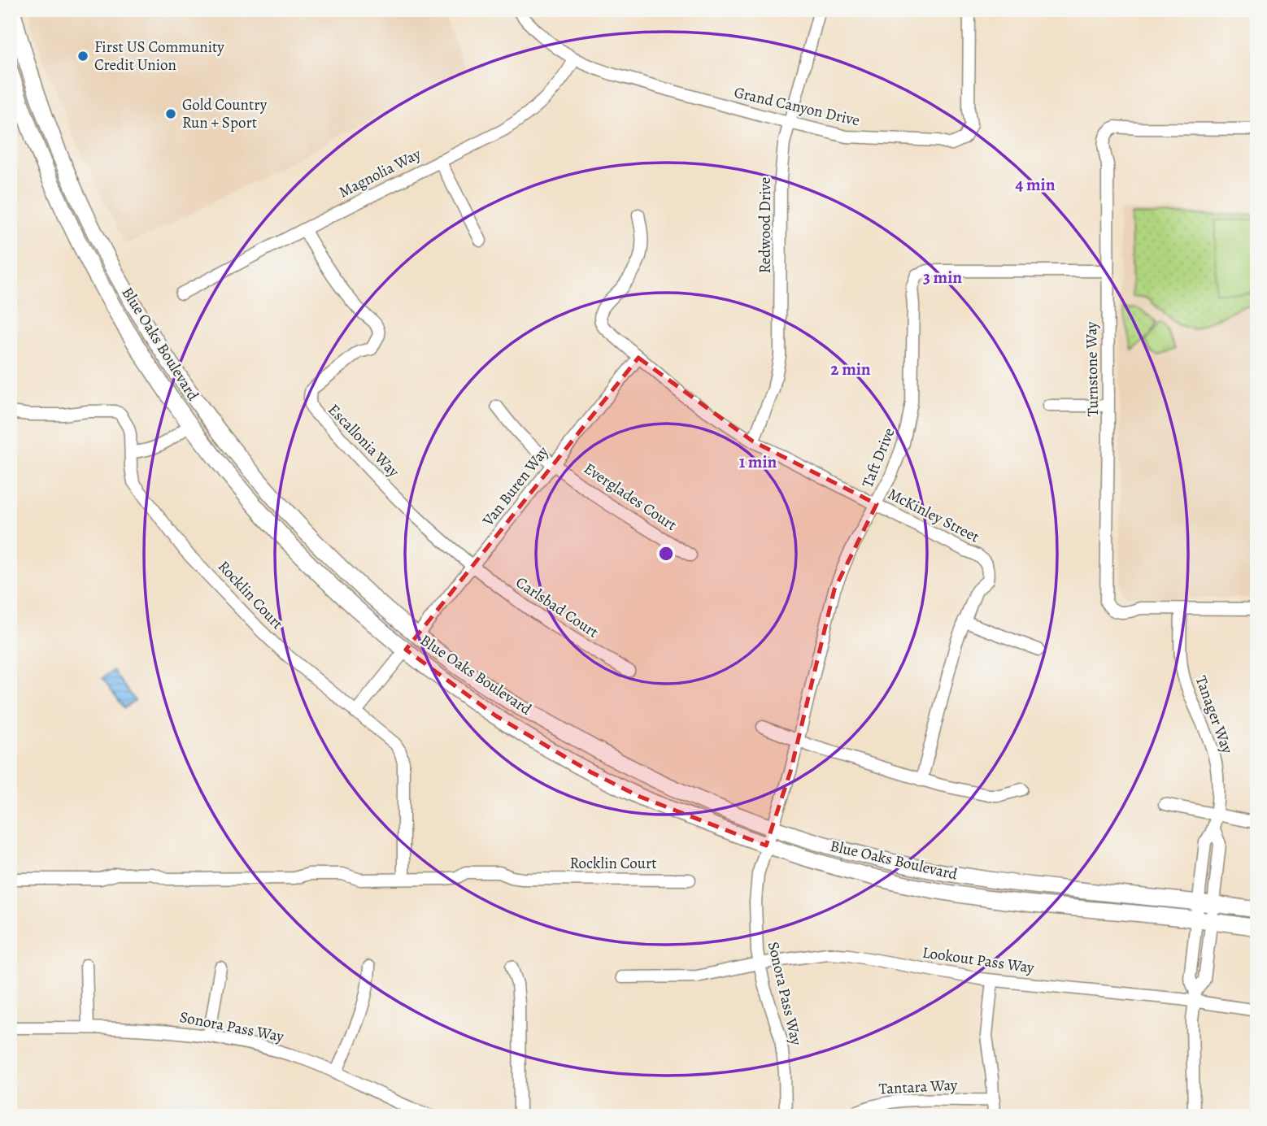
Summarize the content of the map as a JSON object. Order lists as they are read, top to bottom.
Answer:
{
  "streets": {
    "main road": ["Blue Oaks Boulevard"],
    "street": [
      "Grand Canyon Drive",
      "Magnolia Way",
      "Redwood Drive",
      "Turnstone Way",
      "Escallonia Way",
      "Taft Drive",
      "Van Buren Way",
      "Everglades Court",
      "McKinley Street",
      "Rocklin Court",
      "Carlsbad Court",
      "Tanager Way",
      "Lookout Pass Way",
      "Sonora Pass Way",
      "Tantara Way"
    ]
  },
  "crossings": [
    ["Grand Canyon Drive", "Magnolia Way"],
    ["Grand Canyon Drive", "Redwood Drive"],
    ["Magnolia Way", "Escallonia Way"],
    ["Redwood Drive", "McKinley Street"],
    ["Blue Oaks Boulevard", "Taft Drive"],
    ["Blue Oaks Boulevard", "Van Buren Way"],
    ["Blue Oaks Boulevard", "Tanager Way"],
    ["Blue Oaks Boulevard", "Sonora Pass Way"],
    ["Turnstone Way", "Taft Drive"],
    ["Turnstone Way", "Tanager Way"],
    ["Escallonia Way", "Van Buren Way"],
    ["Escallonia Way", "Carlsbad Court"],
    ["Taft Drive", "McKinley Street"],
    ["Taft Drive", "Sonora Pass Way"],
    ["Van Buren Way", "Everglades Court"],
    ["Van Buren Way", "McKinley Street"],
    ["Van Buren Way", "Carlsbad Court"],
    ["Tanager Way", "Lookout Pass Way"],
    ["Lookout Pass Way", "Sonora Pass Way"]
  ],
  "places": ["First US Community Credit Union", "Gold Country Run + Sport"],
  "rings": [
    "4 min",
    "3 min",
    "2 min",
    "1 min"
  ]
}
